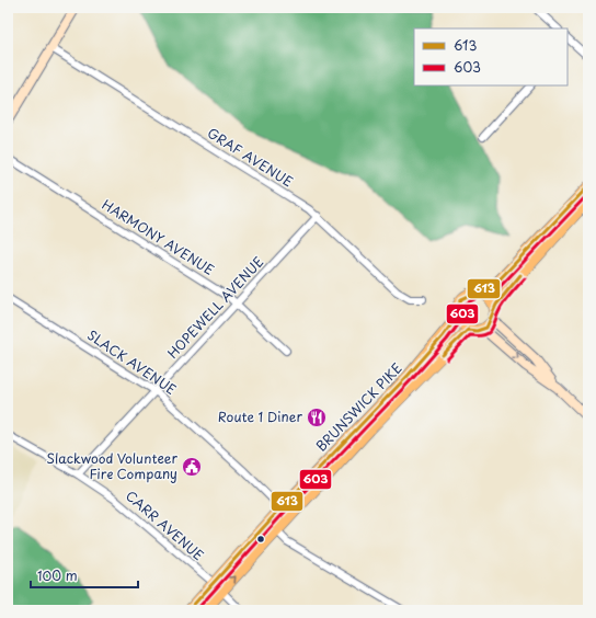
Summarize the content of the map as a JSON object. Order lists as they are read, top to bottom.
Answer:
{
  "streets": {
    "main road": ["BRUNSWICK PIKE"],
    "street": [
      "GRAF AVENUE",
      "HARMONY AVENUE",
      "HOPEWELL AVENUE",
      "SLACK AVENUE",
      "CARR AVENUE"
    ]
  },
  "crossings": [
    ["GRAF AVENUE", "HOPEWELL AVENUE"],
    ["HARMONY AVENUE", "HOPEWELL AVENUE"],
    ["HOPEWELL AVENUE", "SLACK AVENUE"],
    ["HOPEWELL AVENUE", "CARR AVENUE"],
    ["SLACK AVENUE", "BRUNSWICK PIKE"],
    ["BRUNSWICK PIKE", "CARR AVENUE"]
  ],
  "places": {
    "restaurant": ["Route 1 Diner"],
    "public building": ["Slackwood Volunteer Fire Company"]
  },
  "lines": ["transit line 613", "transit line 603"],
  "legend": ["613", "603"],
  "scale_bar": "100 m"
}
